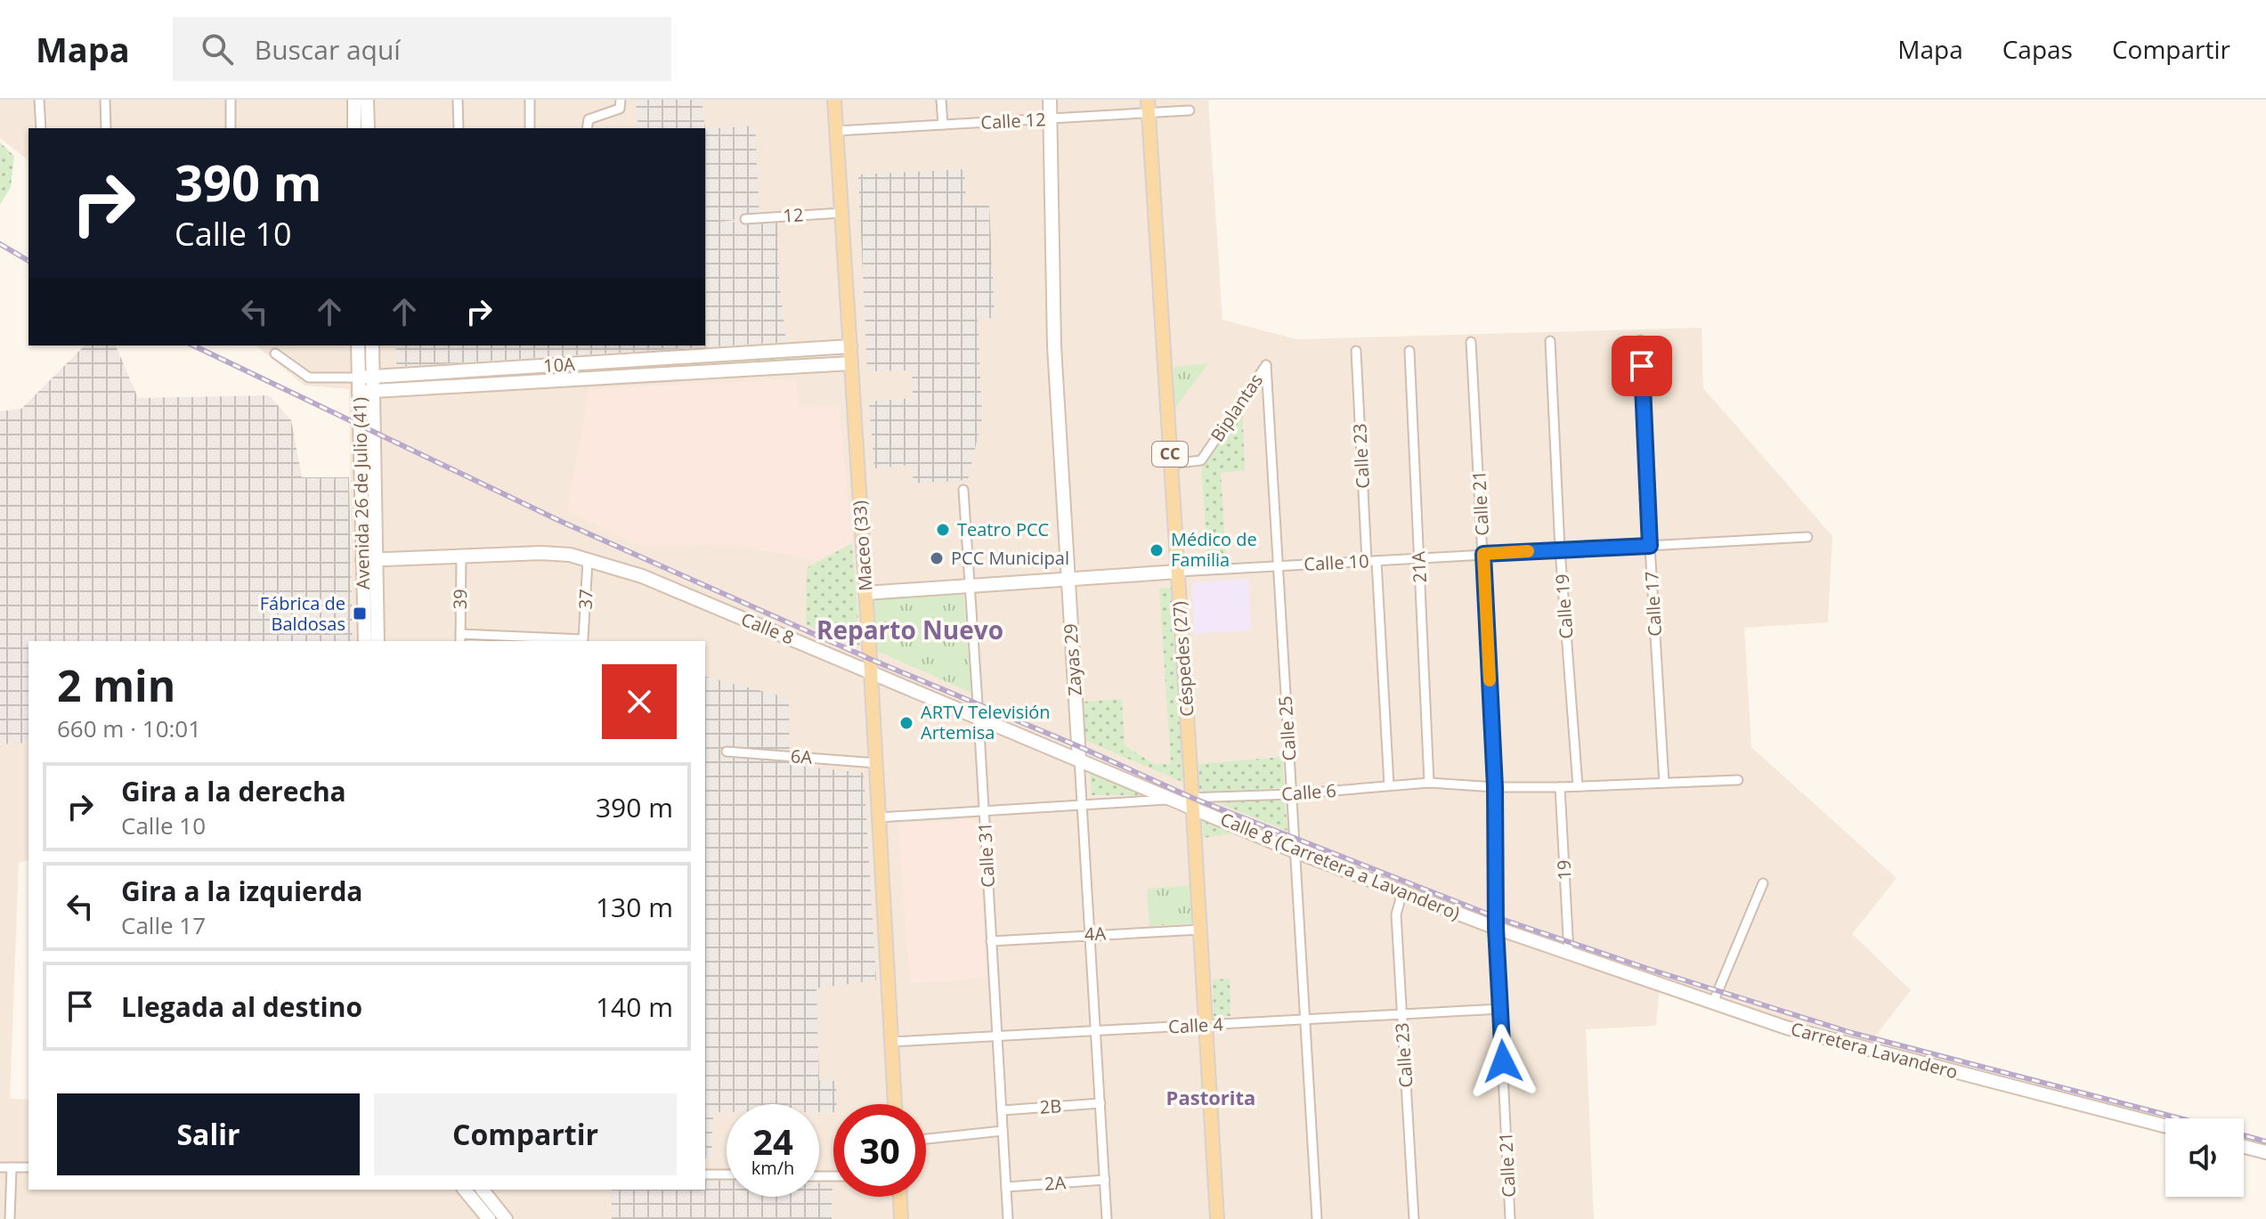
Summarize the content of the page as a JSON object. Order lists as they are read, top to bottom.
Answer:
{
  "streets": {
    "main road": ["CC", "Maceo (33)", "Céspedes (27)"],
    "street": [
      "Calle 12",
      "12",
      "10A",
      "Biplantas",
      "Calle 23",
      "Avenida 26 de Julio (41)",
      "Calle 21",
      "Calle 10",
      "21A",
      "39",
      "37",
      "Calle 17",
      "Calle 19",
      "Calle 8",
      "Zayas 29",
      "Calle 25",
      "6A",
      "Calle 6",
      "Calle 31",
      "Calle 8 (Carretera a Lavandero)",
      "19",
      "4A",
      "Calle 4",
      "Carretera Lavandero",
      "2B",
      "2A"
    ]
  },
  "crossings": [
    ["Calle 12", "Maceo (33)"],
    ["Calle 12", "Céspedes (27)"],
    ["Calle 12", "Zayas 29"],
    ["12", "Maceo (33)"],
    ["10A", "Avenida 26 de Julio (41)"],
    ["10A", "Maceo (33)"],
    ["Biplantas", "Céspedes (27)"],
    ["Biplantas", "Calle 25"],
    ["Calle 23", "Calle 10"],
    ["Calle 23", "Calle 6"],
    ["Calle 23", "Calle 8 (Carretera a Lavandero)"],
    ["Calle 23", "Calle 4"],
    ["Avenida 26 de Julio (41)", "Calle 8"],
    ["Calle 21", "Calle 10"],
    ["Calle 21", "Calle 6"],
    ["Calle 21", "Calle 8 (Carretera a Lavandero)"],
    ["Calle 21", "Calle 4"],
    ["Maceo (33)", "Calle 10"],
    ["Maceo (33)", "Calle 8"],
    ["Maceo (33)", "6A"],
    ["Maceo (33)", "Calle 4"],
    ["Calle 10", "21A"],
    ["Calle 10", "Calle 17"],
    ["Calle 10", "Calle 19"],
    ["Calle 10", "Céspedes (27)"],
    ["Calle 10", "Zayas 29"],
    ["Calle 10", "Calle 25"],
    ["Calle 10", "Calle 31"],
    ["21A", "Calle 6"],
    ["39", "37"],
    ["39", "Calle 8"],
    ["37", "Calle 8"],
    ["Calle 17", "Calle 6"],
    ["Calle 19", "Calle 6"],
    ["Calle 8", "Céspedes (27)"],
    ["Calle 8", "Zayas 29"],
    ["Calle 8", "Calle 6"],
    ["Calle 8", "Calle 31"],
    ["Calle 8", "Calle 8 (Carretera a Lavandero)"],
    ["Céspedes (27)", "Calle 6"],
    ["Céspedes (27)", "Calle 8 (Carretera a Lavandero)"],
    ["Céspedes (27)", "4A"],
    ["Céspedes (27)", "Calle 4"],
    ["Zayas 29", "4A"],
    ["Zayas 29", "Calle 4"],
    ["Zayas 29", "2B"],
    ["Zayas 29", "2A"],
    ["Calle 25", "Calle 6"],
    ["Calle 25", "Calle 8 (Carretera a Lavandero)"],
    ["Calle 25", "Calle 4"],
    ["Calle 6", "Calle 8 (Carretera a Lavandero)"],
    ["Calle 6", "19"],
    ["Calle 31", "4A"],
    ["Calle 31", "Calle 4"],
    ["Calle 31", "2B"],
    ["Calle 31", "2A"],
    ["Calle 8 (Carretera a Lavandero)", "19"],
    ["Calle 8 (Carretera a Lavandero)", "Carretera Lavandero"],
    ["19", "Carretera Lavandero"]
  ],
  "districts": ["Reparto Nuevo", "Pastorita"],
  "places": {
    "other": [
      "Teatro PCC",
      "Médico de Familia",
      "PCC Municipal",
      "ARTV Televisión Artemisa"
    ],
    "transit": ["Fábrica de Baldosas"]
  },
  "page": {
    "header": "Mapa",
    "search": "Buscar aquí",
    "nav": ["Mapa", "Capas", "Compartir"],
    "turn": ["390 m", "Calle 10"],
    "heading": ["2 min", "660 m · 10:01"],
    "list": [
      {
        "name": "Gira a la derecha",
        "note": "Calle 10",
        "value": "390 m"
      },
      {
        "name": "Gira a la izquierda",
        "note": "Calle 17",
        "value": "130 m"
      },
      {
        "name": "Llegada al destino",
        "value": "140 m"
      }
    ],
    "buttons": ["Salir", "Compartir"],
    "speed": "24 km/h",
    "limit": "30"
  }
}
